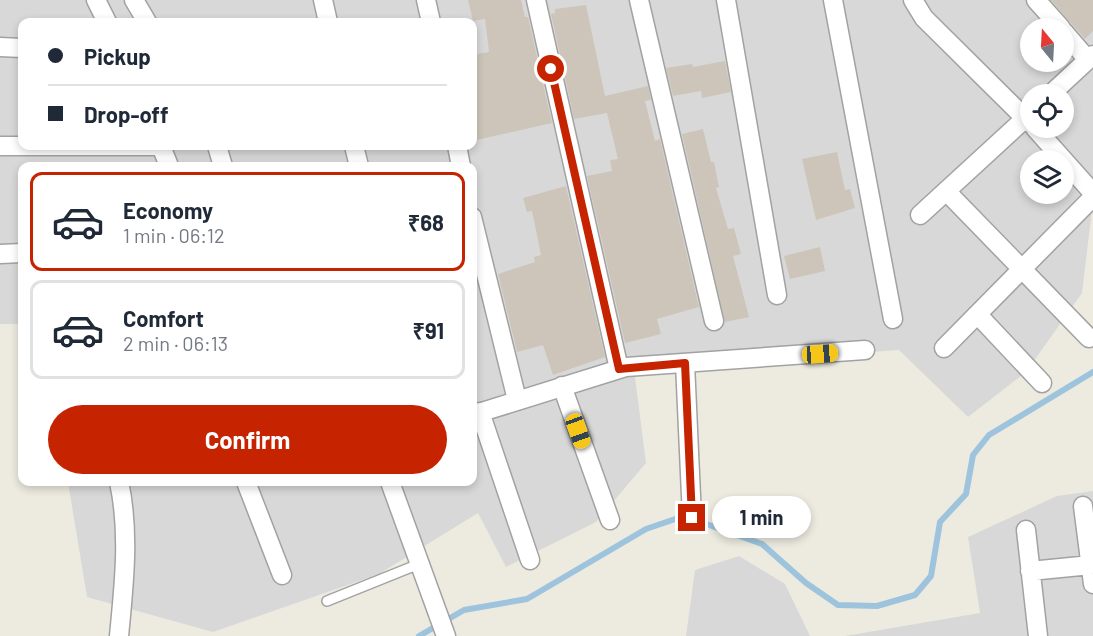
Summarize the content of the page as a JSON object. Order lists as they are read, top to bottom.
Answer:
{
  "north": "top",
  "page": {
    "banner": ["Pickup", "Drop-off"],
    "list": [
      {
        "name": "Economy",
        "note": "1 min · 06:12",
        "value": "₹68"
      },
      {
        "name": "Comfort",
        "note": "2 min · 06:13",
        "value": "₹91"
      }
    ],
    "buttons": "Confirm",
    "bubble": "1 min"
  }
}
